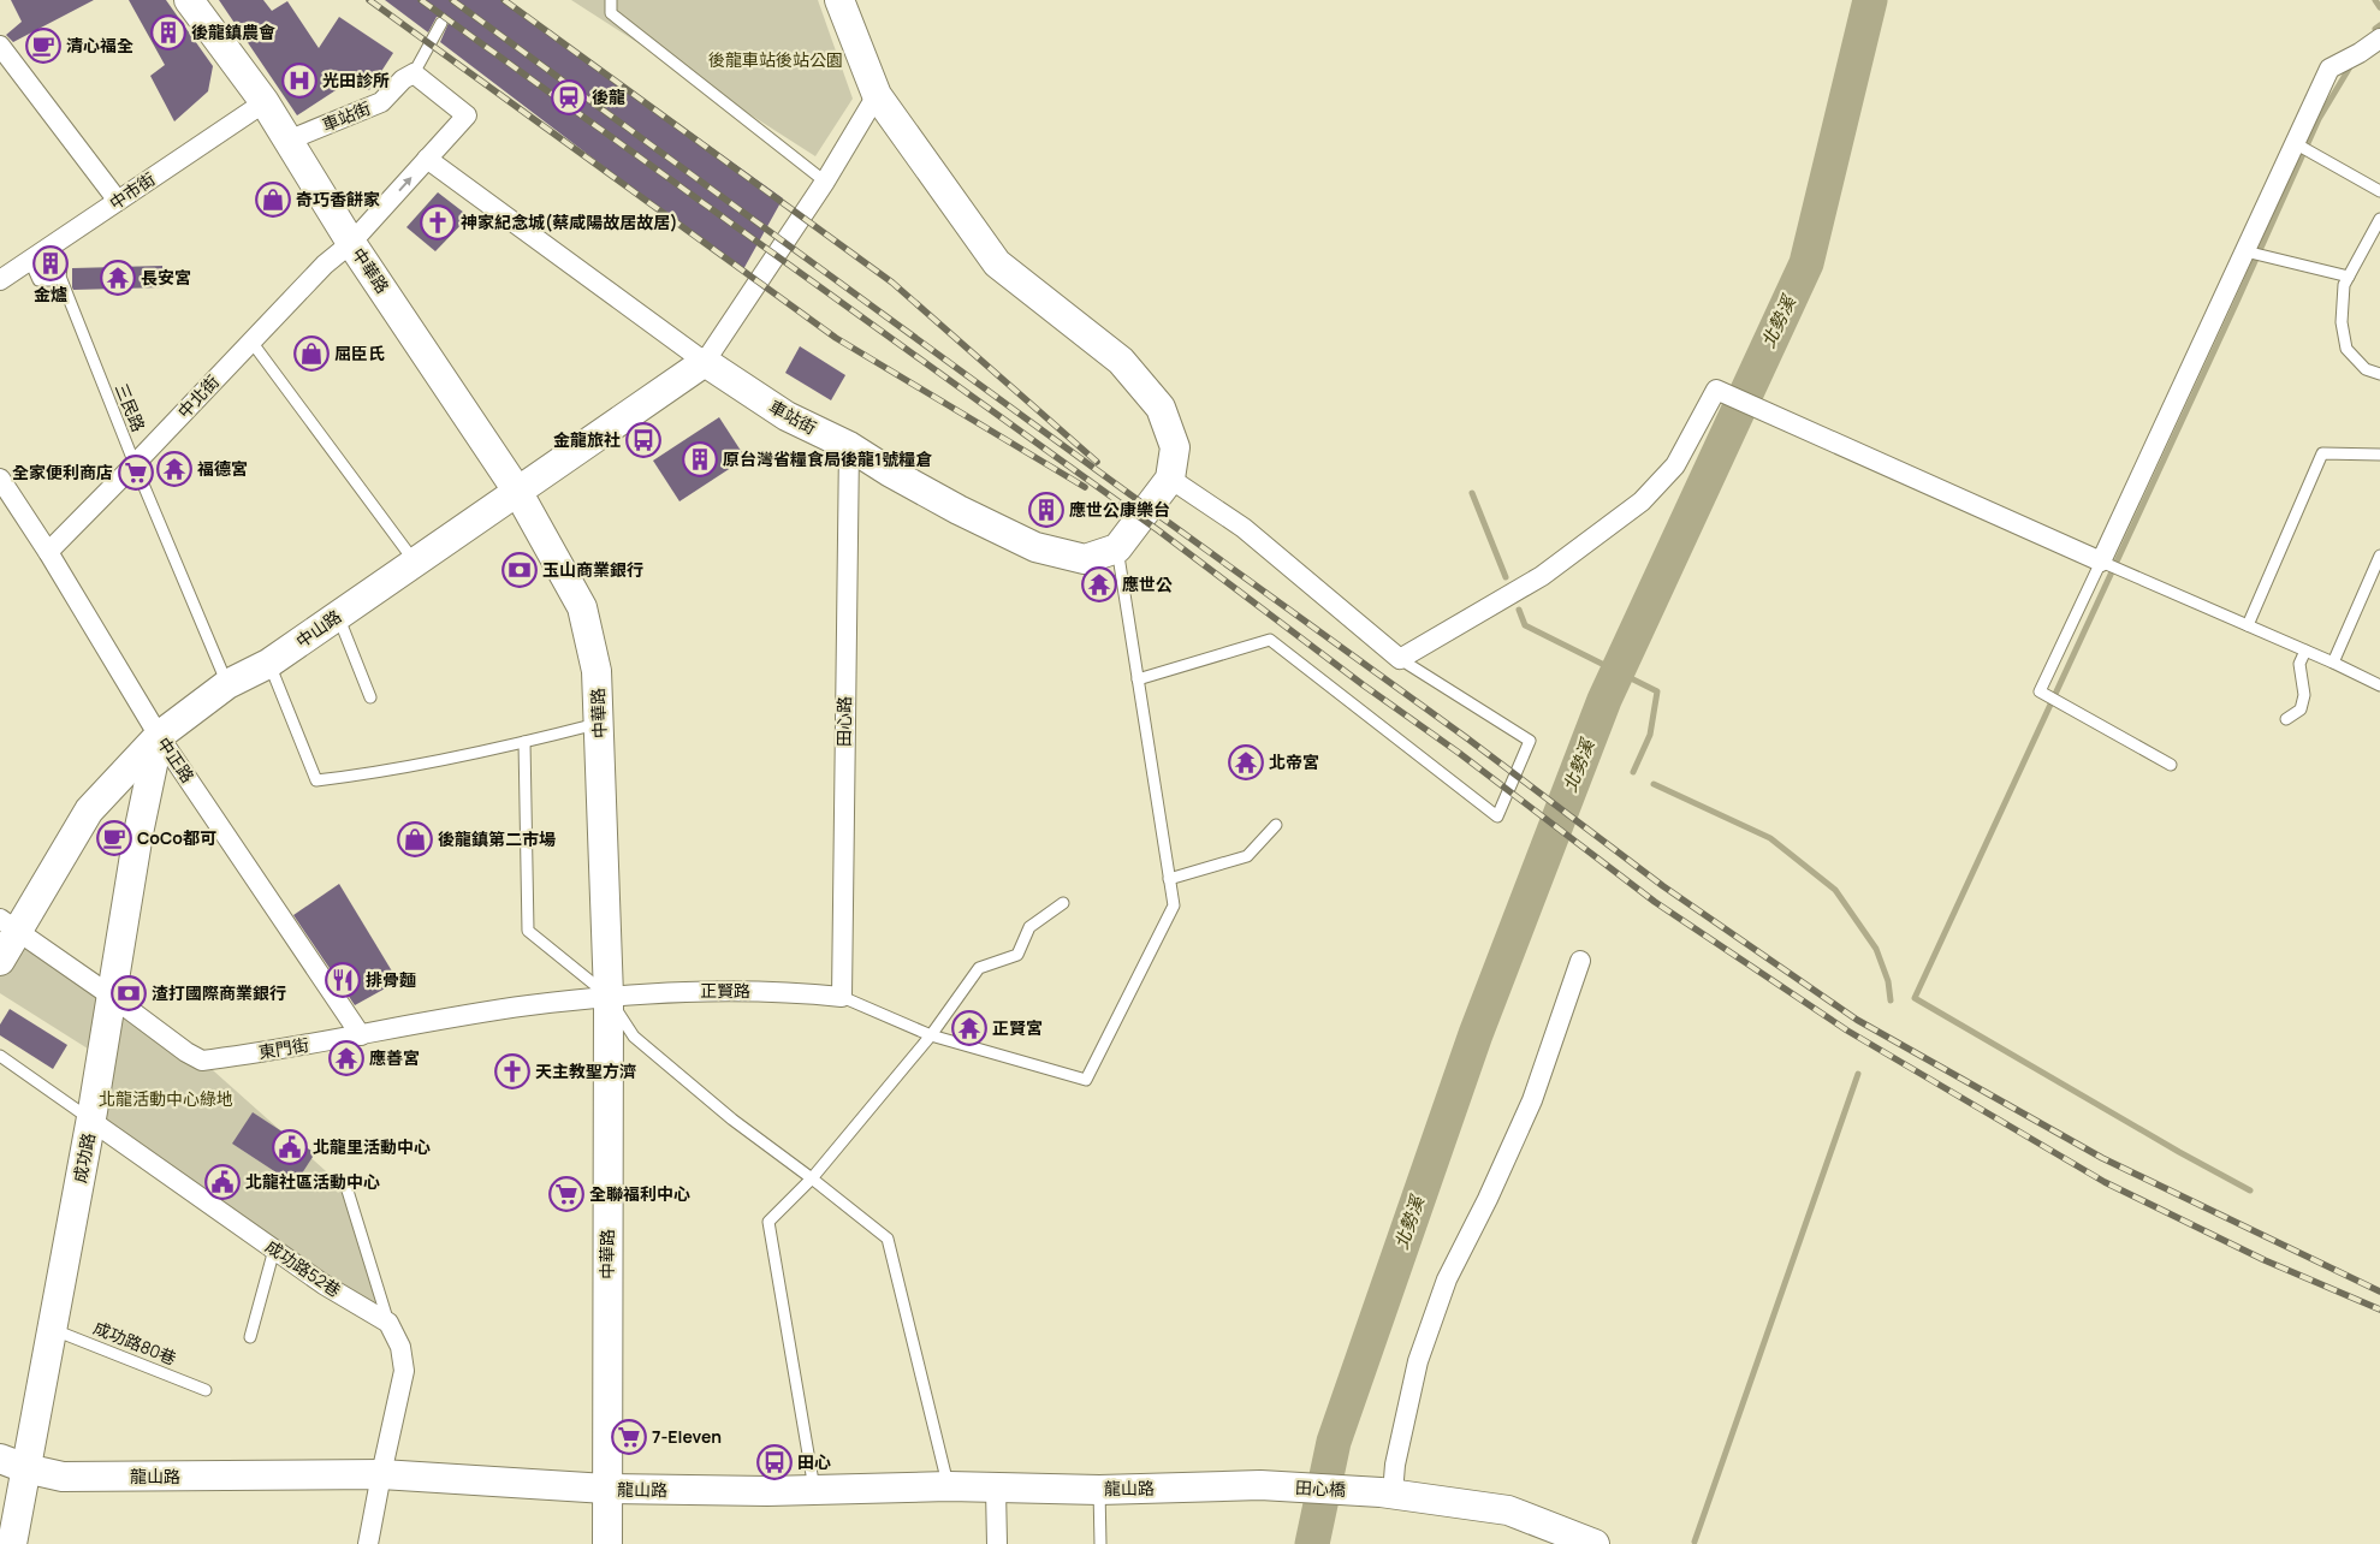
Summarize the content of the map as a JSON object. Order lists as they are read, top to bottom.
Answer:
{
  "streets": {
    "street": [
      "車站街",
      "中市街",
      "中華路",
      "中北街",
      "中山路",
      "田心路",
      "中正路",
      "正賢路",
      "東門街",
      "成功路",
      "成功路52巷",
      "龍山路",
      "田心橋"
    ],
    "lane": ["三民路", "成功路80巷"]
  },
  "crossings": [
    ["車站街", "中華路"],
    ["車站街", "中山路"],
    ["車站街", "田心路"],
    ["中市街", "中華路"],
    ["中市街", "三民路"],
    ["中華路", "中北街"],
    ["中華路", "中山路"],
    ["中華路", "正賢路"],
    ["中華路", "東門街"],
    ["中華路", "龍山路"],
    ["中北街", "三民路"],
    ["中北街", "中正路"],
    ["三民路", "中山路"],
    ["中山路", "中正路"],
    ["中山路", "東門街"],
    ["中山路", "成功路"],
    ["田心路", "正賢路"],
    ["中正路", "東門街"],
    ["中正路", "成功路"],
    ["正賢路", "東門街"],
    ["東門街", "成功路"],
    ["成功路", "成功路52巷"],
    ["成功路", "成功路80巷"],
    ["成功路", "龍山路"],
    ["龍山路", "田心橋"]
  ],
  "water": ["北勢溪"],
  "parks": ["後龍車站後站公園", "北龍活動中心綠地"],
  "places": {
    "building": [
      "後龍鎮農會",
      "金爐",
      "原台灣省糧食局後龍1號糧倉",
      "應世公康樂台"
    ],
    "cafe": ["清心福全", "CoCo都可"],
    "hospital": ["光田診所"],
    "station": ["後龍"],
    "shop": ["奇巧香餅家", "屈臣氏", "後龍鎮第二市場"],
    "church": ["神家紀念城(蔡咸陽故居故居)", "天主教聖方濟"],
    "temple": [
      "長安宮",
      "福德宮",
      "應世公",
      "北帝宮",
      "正賢宮",
      "應善宮"
    ],
    "bus stop": ["金龍旅社", "田心"],
    "supermarket": ["全家便利商店", "全聯福利中心", "7-Eleven"],
    "bank": ["玉山商業銀行", "渣打國際商業銀行"],
    "restaurant": ["排骨麵"],
    "public building": ["北龍里活動中心", "北龍社區活動中心"]
  }
}
